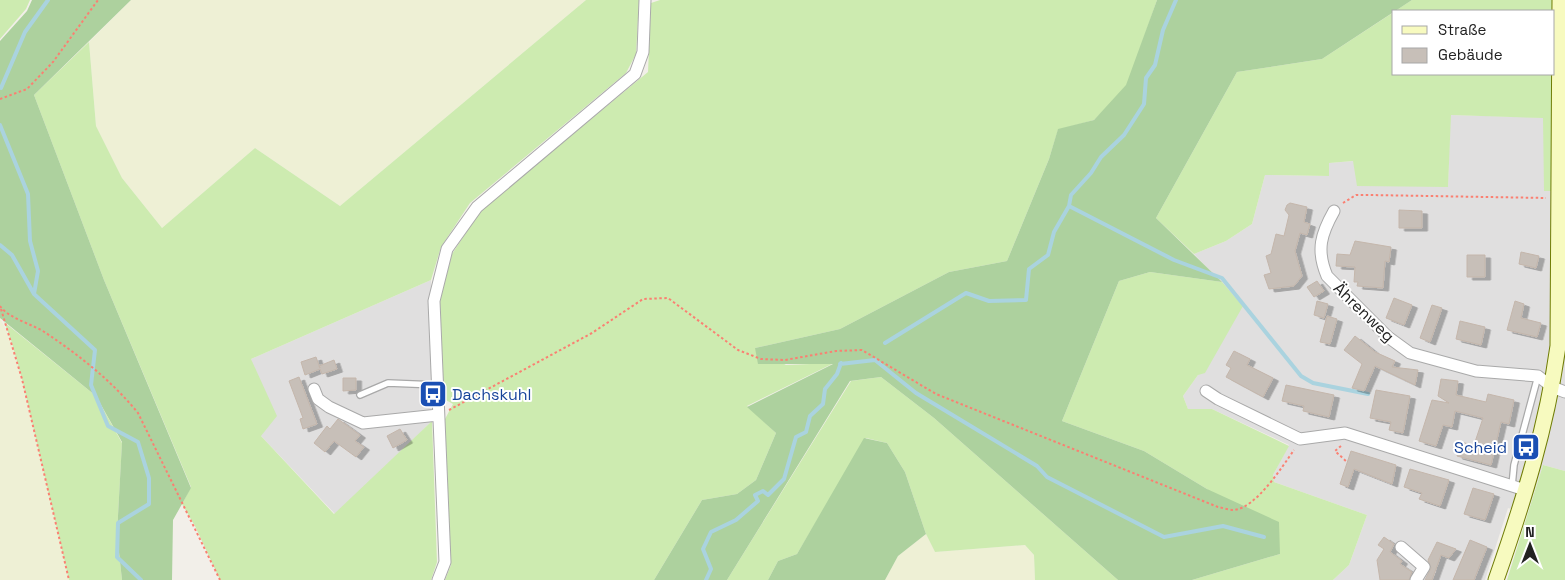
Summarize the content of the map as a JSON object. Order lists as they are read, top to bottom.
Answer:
{
  "streets": {
    "street": ["Ährenweg"]
  },
  "places": {
    "bus stop": ["Dachskuhl", "Scheid"]
  },
  "legend": ["Straße", "Gebäude"],
  "north": "top"
}
